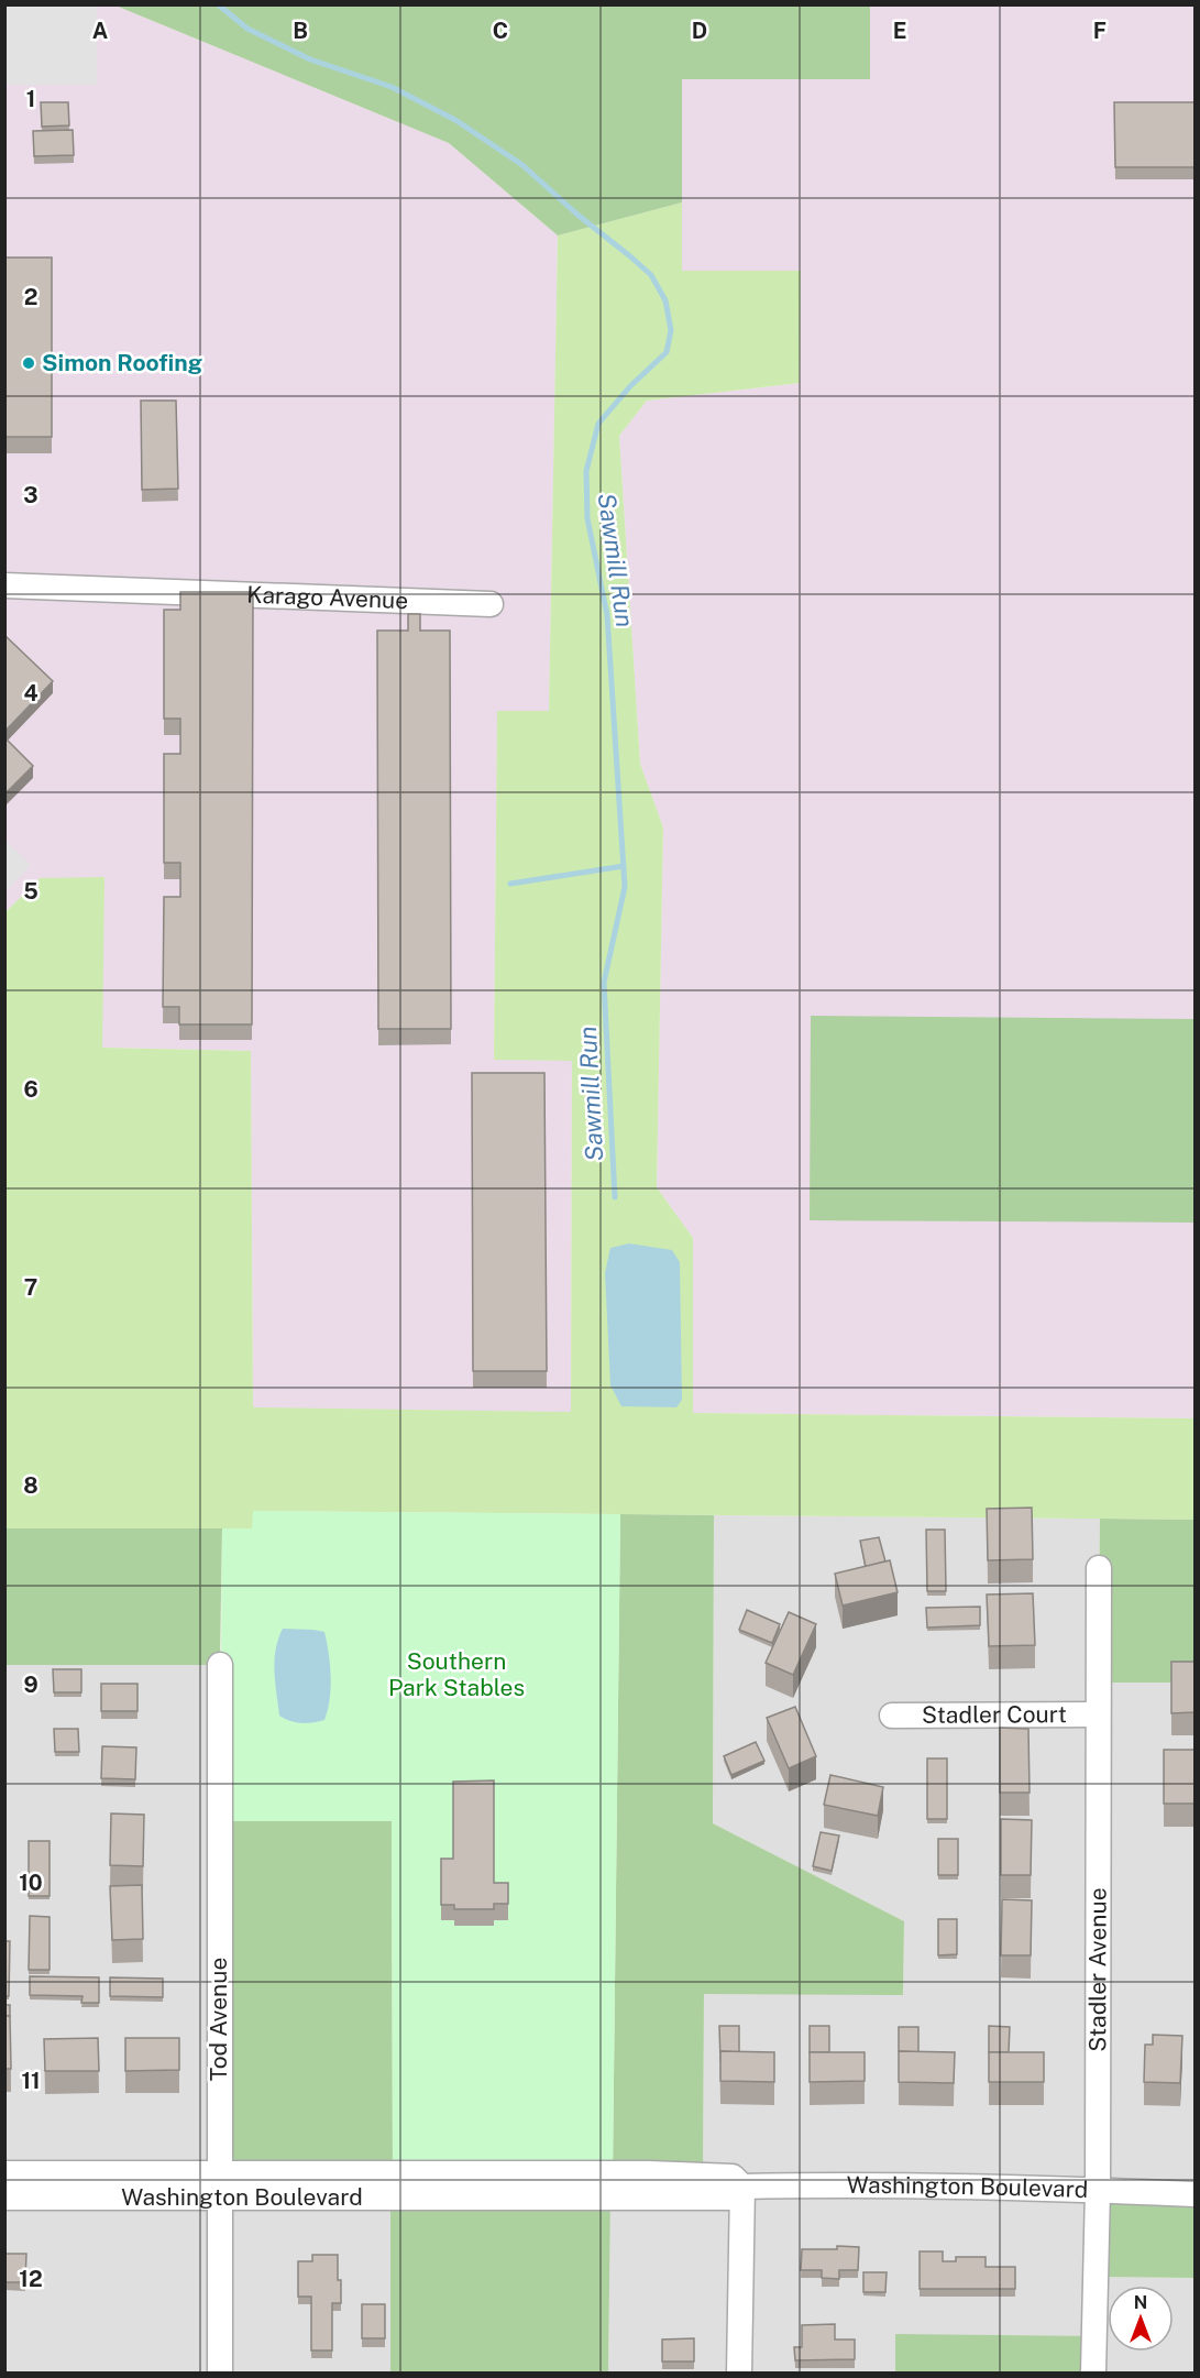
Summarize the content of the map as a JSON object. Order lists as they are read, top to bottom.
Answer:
{
  "streets": {
    "street": [
      "Karago Avenue",
      "Stadler Court",
      "Stadler Avenue",
      "Tod Avenue",
      "Washington Boulevard"
    ]
  },
  "crossings": [
    ["Stadler Court", "Stadler Avenue"],
    ["Stadler Avenue", "Washington Boulevard"],
    ["Tod Avenue", "Washington Boulevard"]
  ],
  "water": ["Sawmill Run"],
  "parks": ["Southern Park Stables"],
  "places": ["Simon Roofing"],
  "north": "top",
  "grid": {
    "columns": [
      "A",
      "B",
      "C",
      "D",
      "E",
      "F"
    ],
    "rows": [
      "1",
      "2",
      "3",
      "4",
      "5",
      "6",
      "7",
      "8",
      "9",
      "10",
      "11",
      "12"
    ]
  }
}
